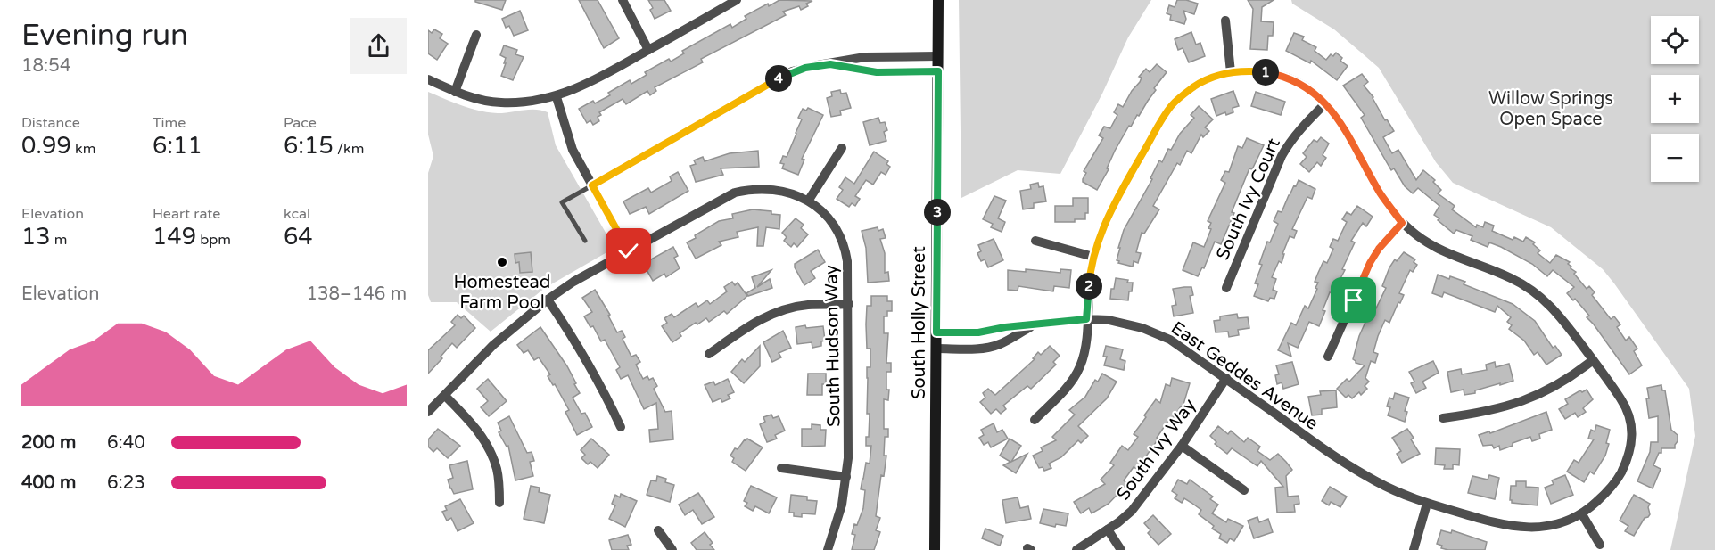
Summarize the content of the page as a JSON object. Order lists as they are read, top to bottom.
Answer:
{
  "streets": {
    "main road": ["South Holly Street"],
    "street": [
      "South Ivy Court",
      "South Hudson Way",
      "East Geddes Avenue",
      "South Ivy Way"
    ]
  },
  "crossings": [
    ["South Holly Street", "East Geddes Avenue"],
    ["East Geddes Avenue", "South Ivy Way"]
  ],
  "parks": ["Willow Springs Open Space"],
  "places": ["Homestead Farm Pool"],
  "page": {
    "heading": ["Evening run", "18:54"],
    "map_buttons": ["+", "−"],
    "pins": [
      "1",
      "4",
      "3",
      "2"
    ],
    "stats": [
      ["Distance", "0.99 km"],
      ["Time", "6:11"],
      ["Pace", "6:15 /km"],
      ["Elevation", "13 m"],
      ["Heart rate", "149 bpm"],
      ["kcal", "64"]
    ],
    "chart": ["Elevation", "138–146 m"],
    "list": [
      {
        "name": "200 m",
        "note": "6:40"
      },
      {
        "name": "400 m",
        "note": "6:23"
      }
    ]
  }
}
